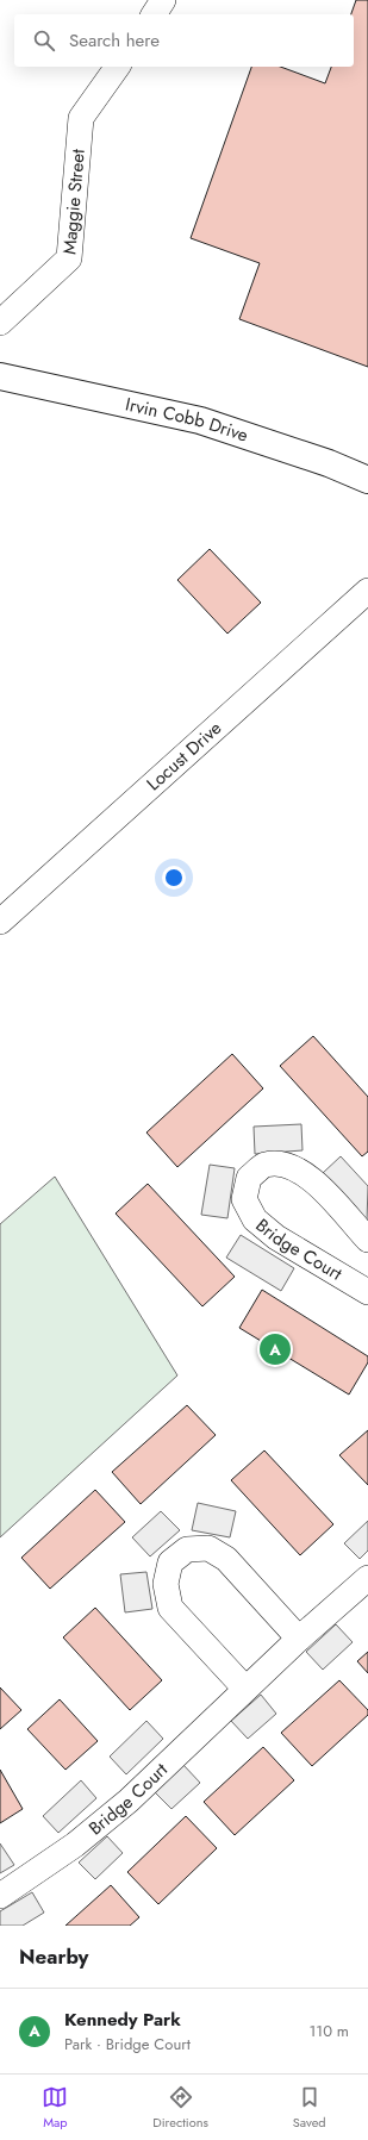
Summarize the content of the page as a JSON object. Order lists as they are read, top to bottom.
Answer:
{
  "streets": {
    "main road": ["Irvin Cobb Drive"],
    "street": ["Maggie Street", "Locust Drive", "Bridge Court"]
  },
  "page": {
    "search": "Search here",
    "pins": "A",
    "heading": "Nearby",
    "list": [
      {
        "mark": "A",
        "name": "Kennedy Park",
        "note": "Park · Bridge Court",
        "value": "110 m"
      }
    ],
    "nav": ["Map", "Directions", "Saved"]
  }
}
